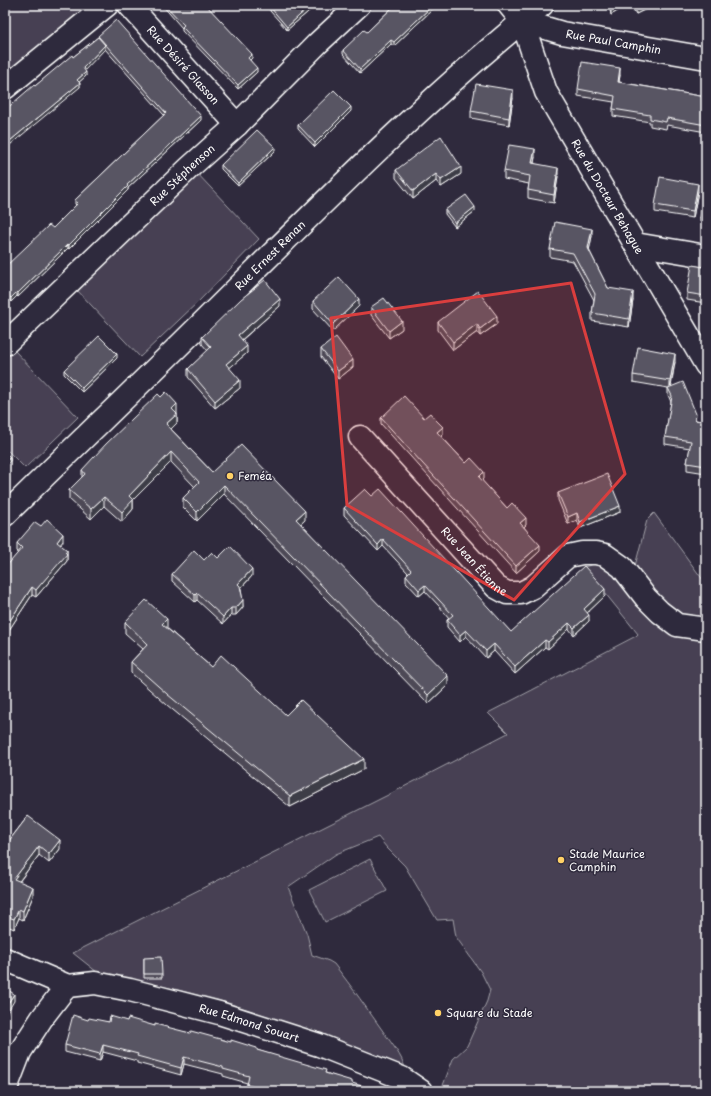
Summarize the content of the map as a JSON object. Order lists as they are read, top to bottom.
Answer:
{
  "streets": {
    "street": [
      "Rue Paul Camphin",
      "Rue Désiré Glasson",
      "Rue Stéphenson",
      "Rue du Docteur Behague",
      "Rue Ernest Renan",
      "Rue Jean Étienne",
      "Rue Edmond Souart"
    ]
  },
  "crossings": [
    ["Rue Paul Camphin", "Rue du Docteur Behague"],
    ["Rue Paul Camphin", "Rue Ernest Renan"],
    ["Rue Désiré Glasson", "Rue Stéphenson"],
    ["Rue du Docteur Behague", "Rue Ernest Renan"]
  ],
  "places": ["Feméa", "Stade Maurice Camphin", "Square du Stade"]
}
